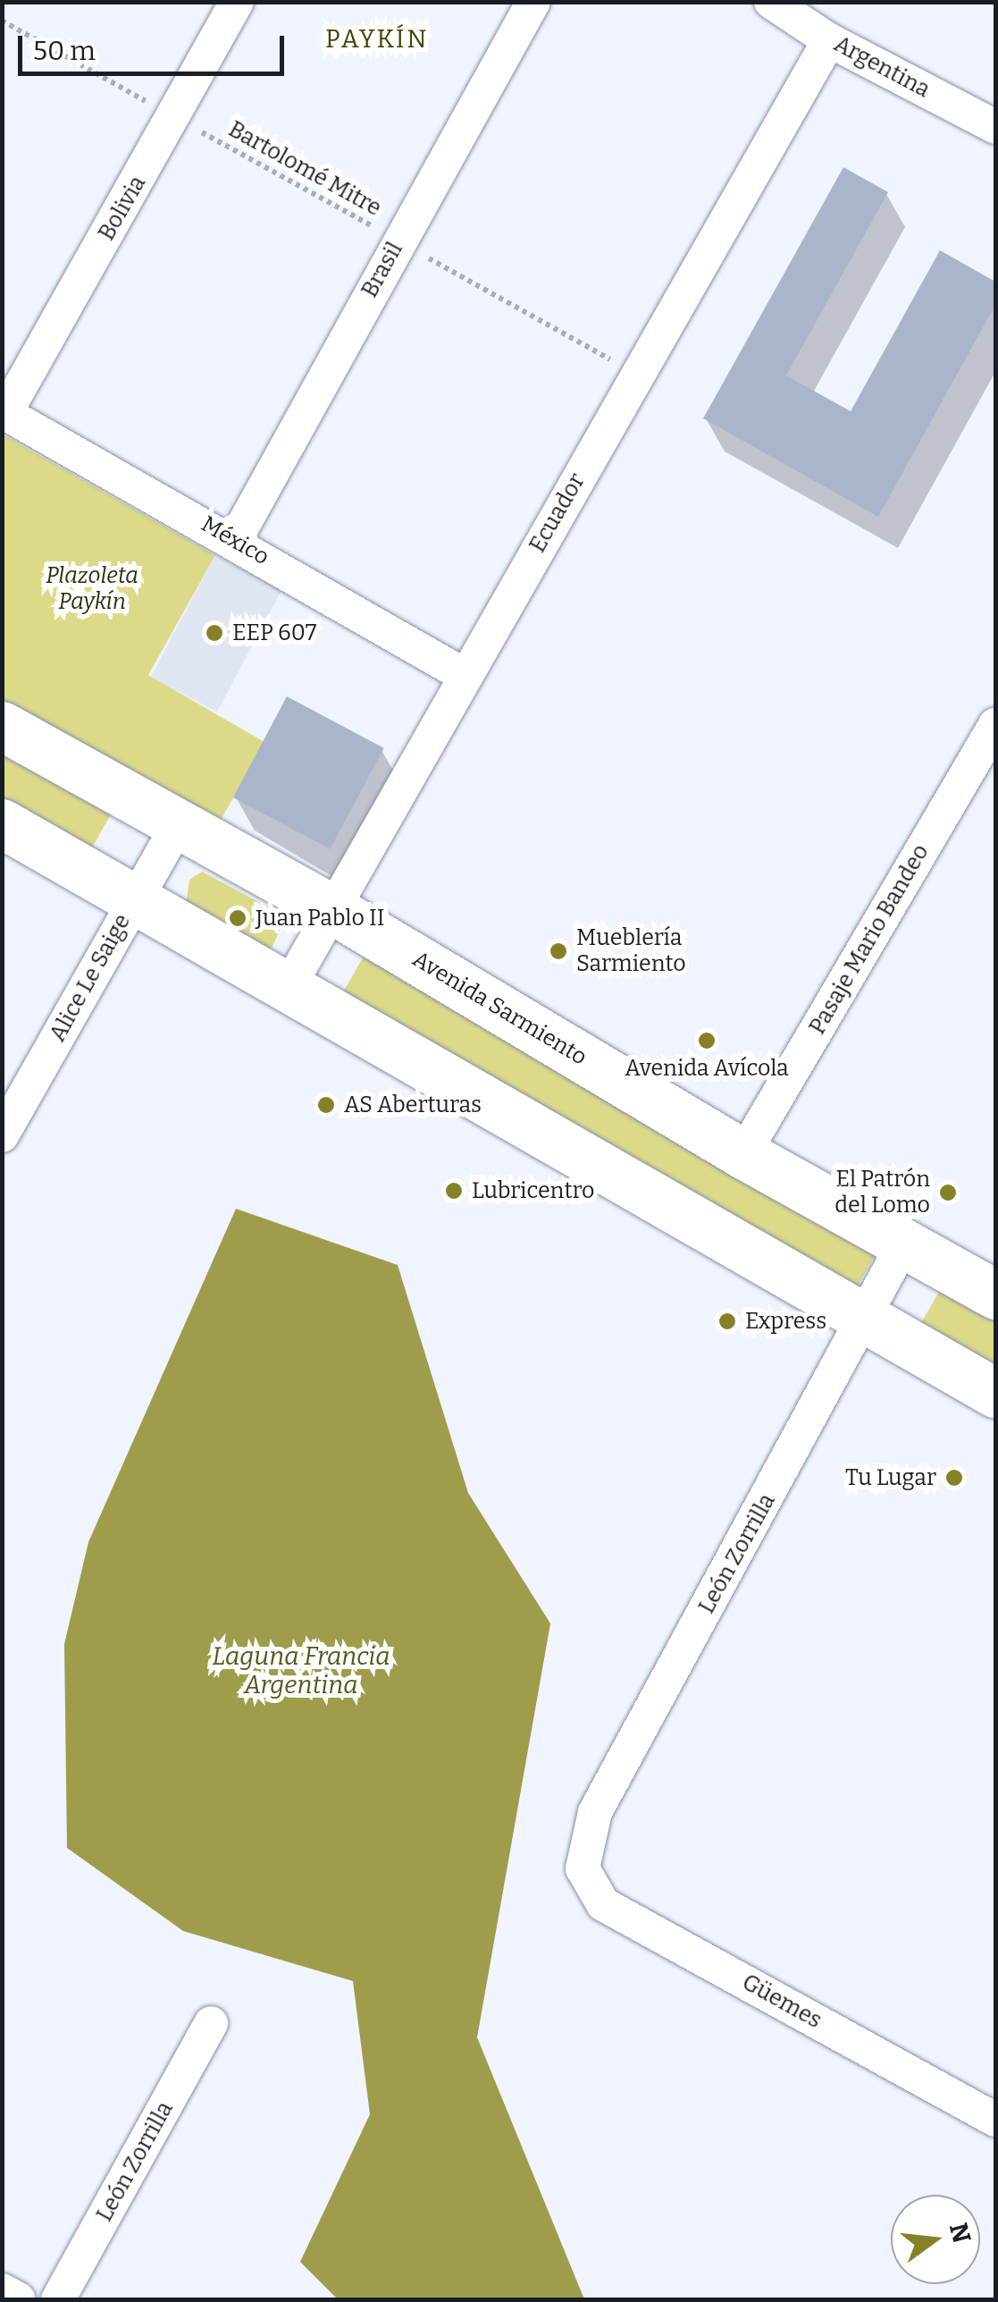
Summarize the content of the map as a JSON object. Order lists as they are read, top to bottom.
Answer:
{
  "streets": {
    "main road": ["Avenida Sarmiento"],
    "street": [
      "Argentina",
      "Bolivia",
      "Brasil",
      "Ecuador",
      "México",
      "Pasaje Mario Bandeo",
      "Alice Le Saige",
      "León Zorrilla",
      "Güemes"
    ],
    "path": ["Bartolomé Mitre"]
  },
  "crossings": [
    ["Argentina", "Ecuador"],
    ["Bartolomé Mitre", "Bolivia"],
    ["Bartolomé Mitre", "Brasil"],
    ["Bartolomé Mitre", "Ecuador"],
    ["Bolivia", "México"],
    ["Brasil", "México"],
    ["Ecuador", "México"],
    ["Ecuador", "Avenida Sarmiento"],
    ["Pasaje Mario Bandeo", "Avenida Sarmiento"],
    ["Alice Le Saige", "Avenida Sarmiento"],
    ["Avenida Sarmiento", "León Zorrilla"],
    ["León Zorrilla", "Güemes"]
  ],
  "districts": ["PAYKÍN"],
  "water": ["Laguna Francia Argentina"],
  "parks": ["Plazoleta Paykín"],
  "places": [
    "EEP 607",
    "Juan Pablo II",
    "Mueblería Sarmiento",
    "Avenida Avícola",
    "AS Aberturas",
    "Lubricentro",
    "El Patrón del Lomo",
    "Express",
    "Tu Lugar"
  ],
  "scale_bar": "50 m",
  "north": "right"
}
